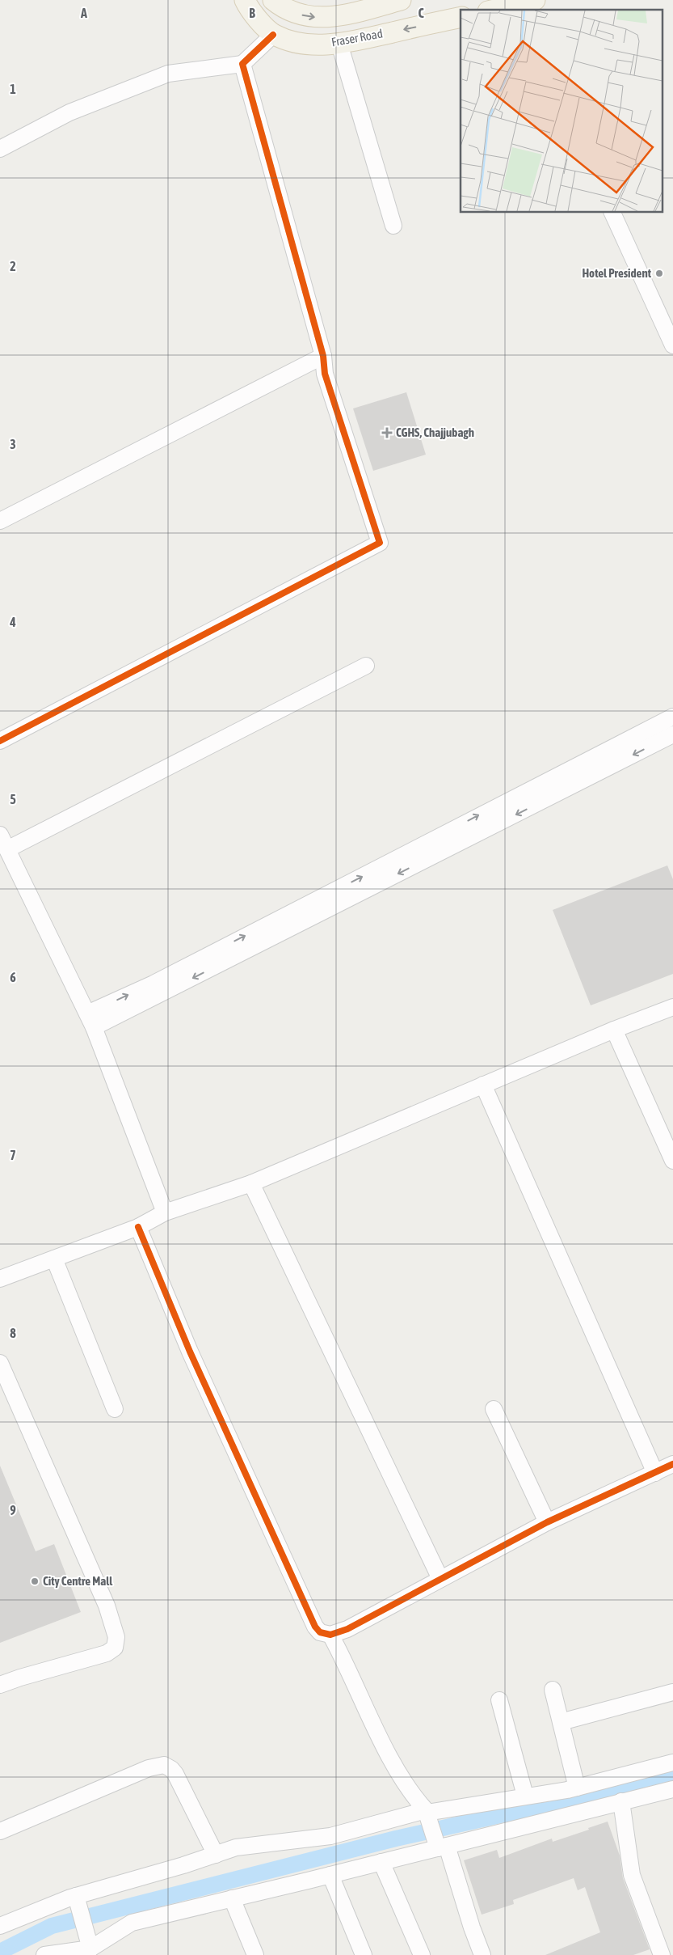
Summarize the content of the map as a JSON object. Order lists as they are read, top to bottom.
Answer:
{
  "streets": {
    "main road": ["Fraser Road"]
  },
  "places": {
    "other": ["Hotel President", "City Centre Mall"],
    "health": ["CGHS, Chajjubagh"]
  },
  "grid": {
    "columns": ["A", "B", "C"],
    "rows": [
      "1",
      "2",
      "3",
      "4",
      "5",
      "6",
      "7",
      "8",
      "9"
    ]
  }
}
